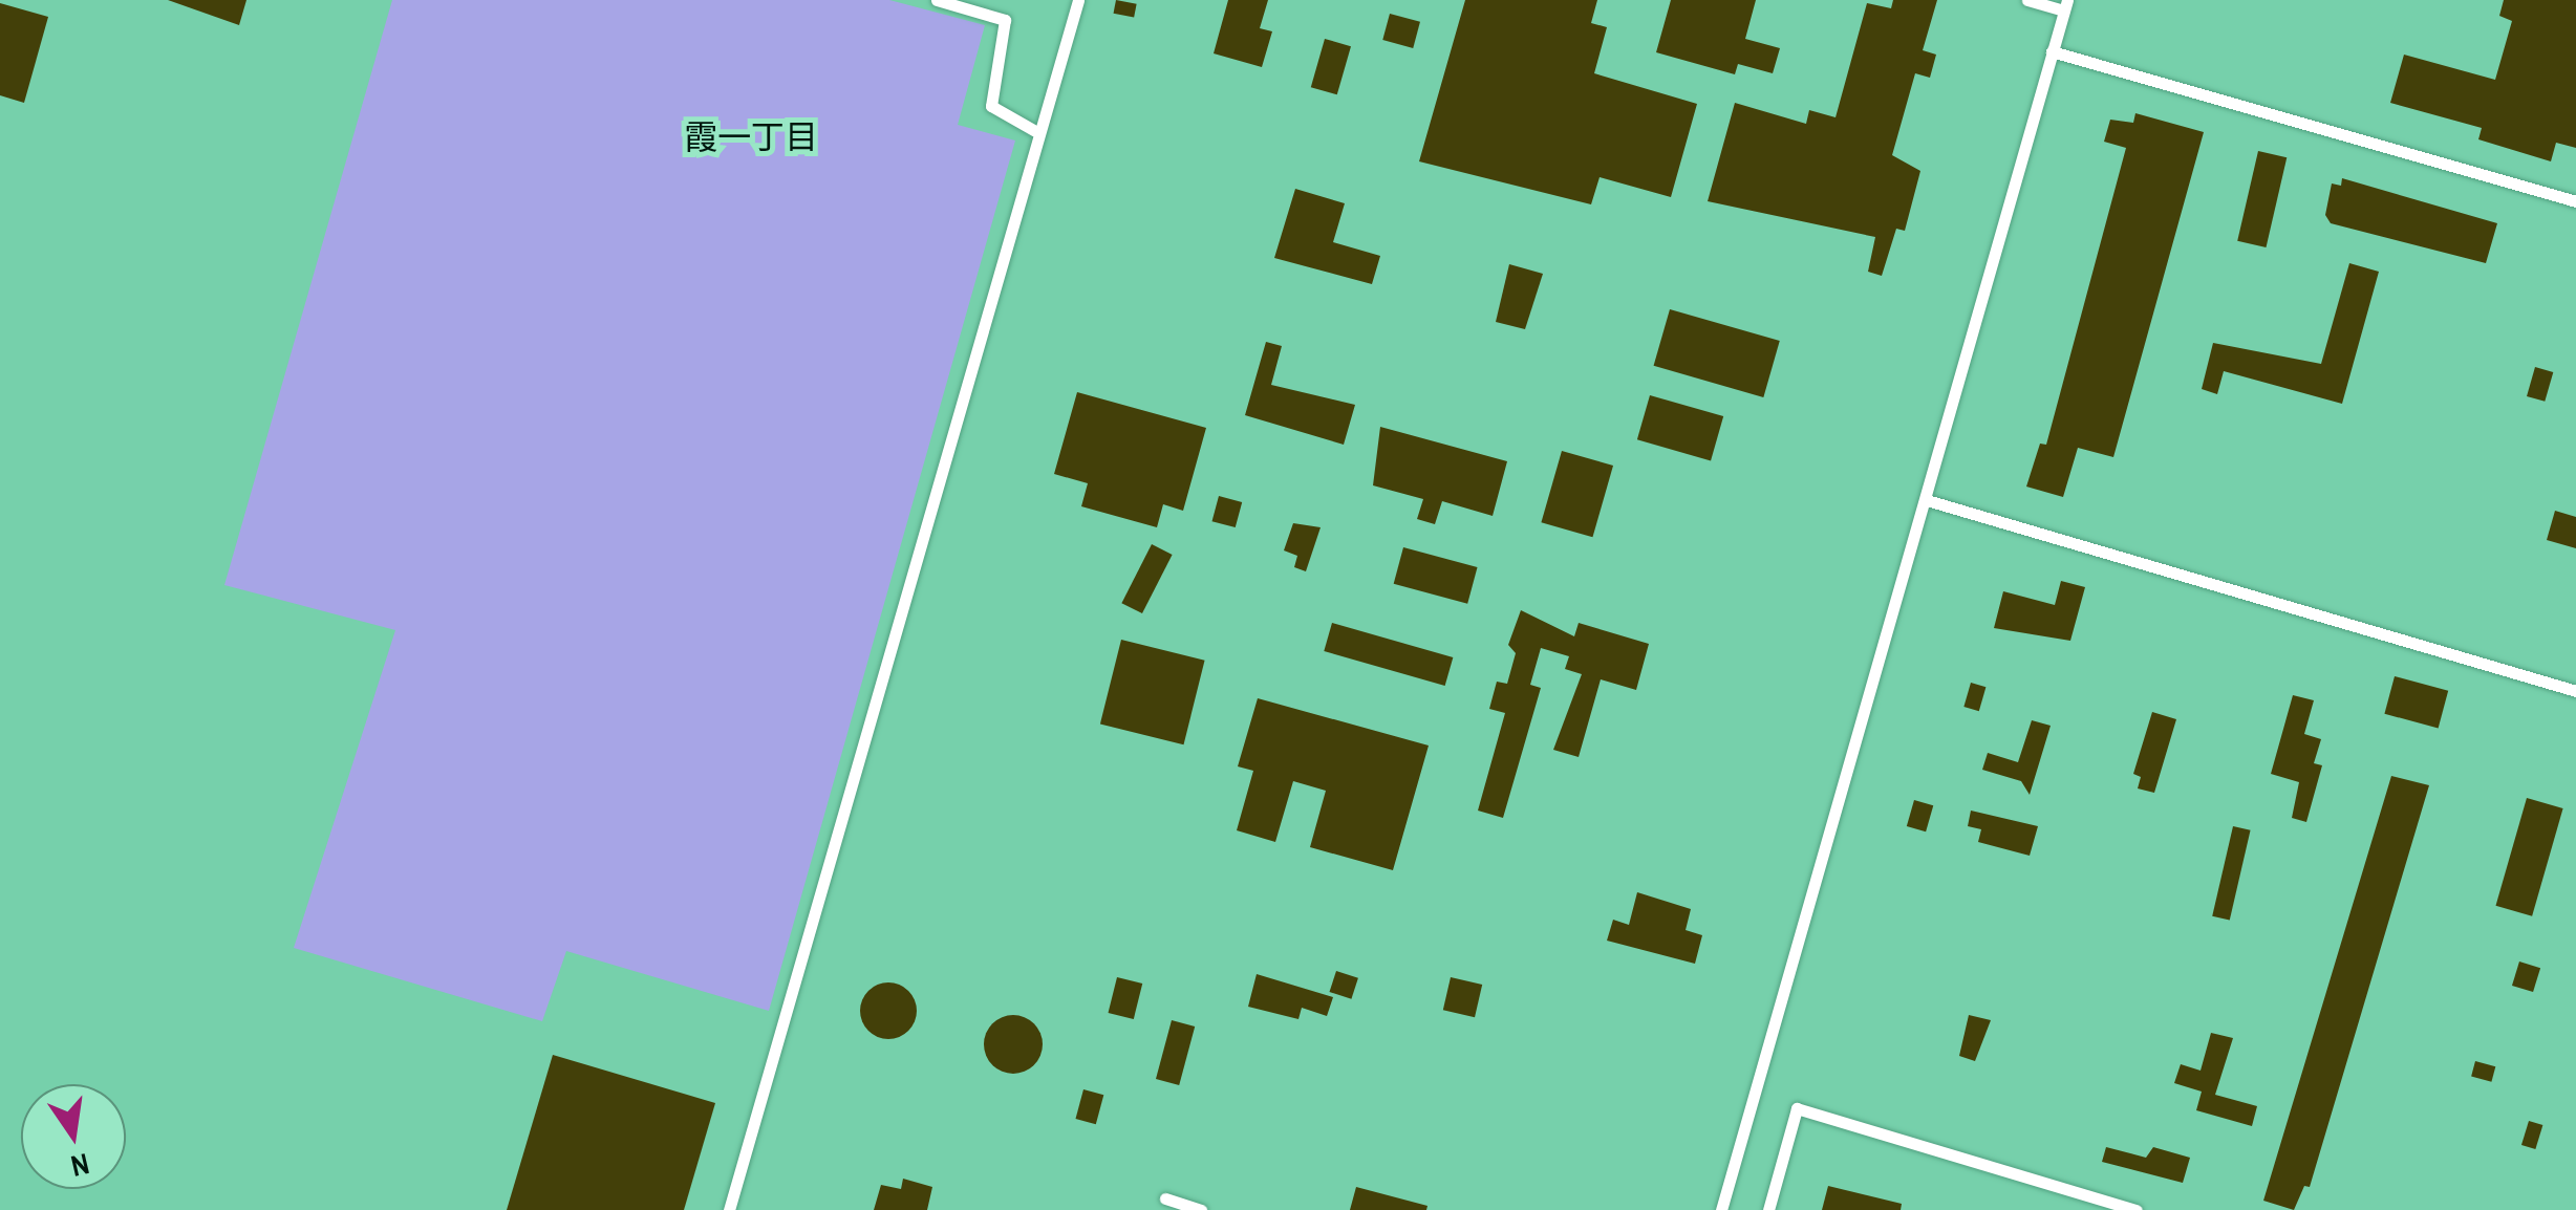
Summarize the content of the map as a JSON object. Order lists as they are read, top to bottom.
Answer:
{
  "districts": ["霞一丁目"],
  "north": "bottom"
}
